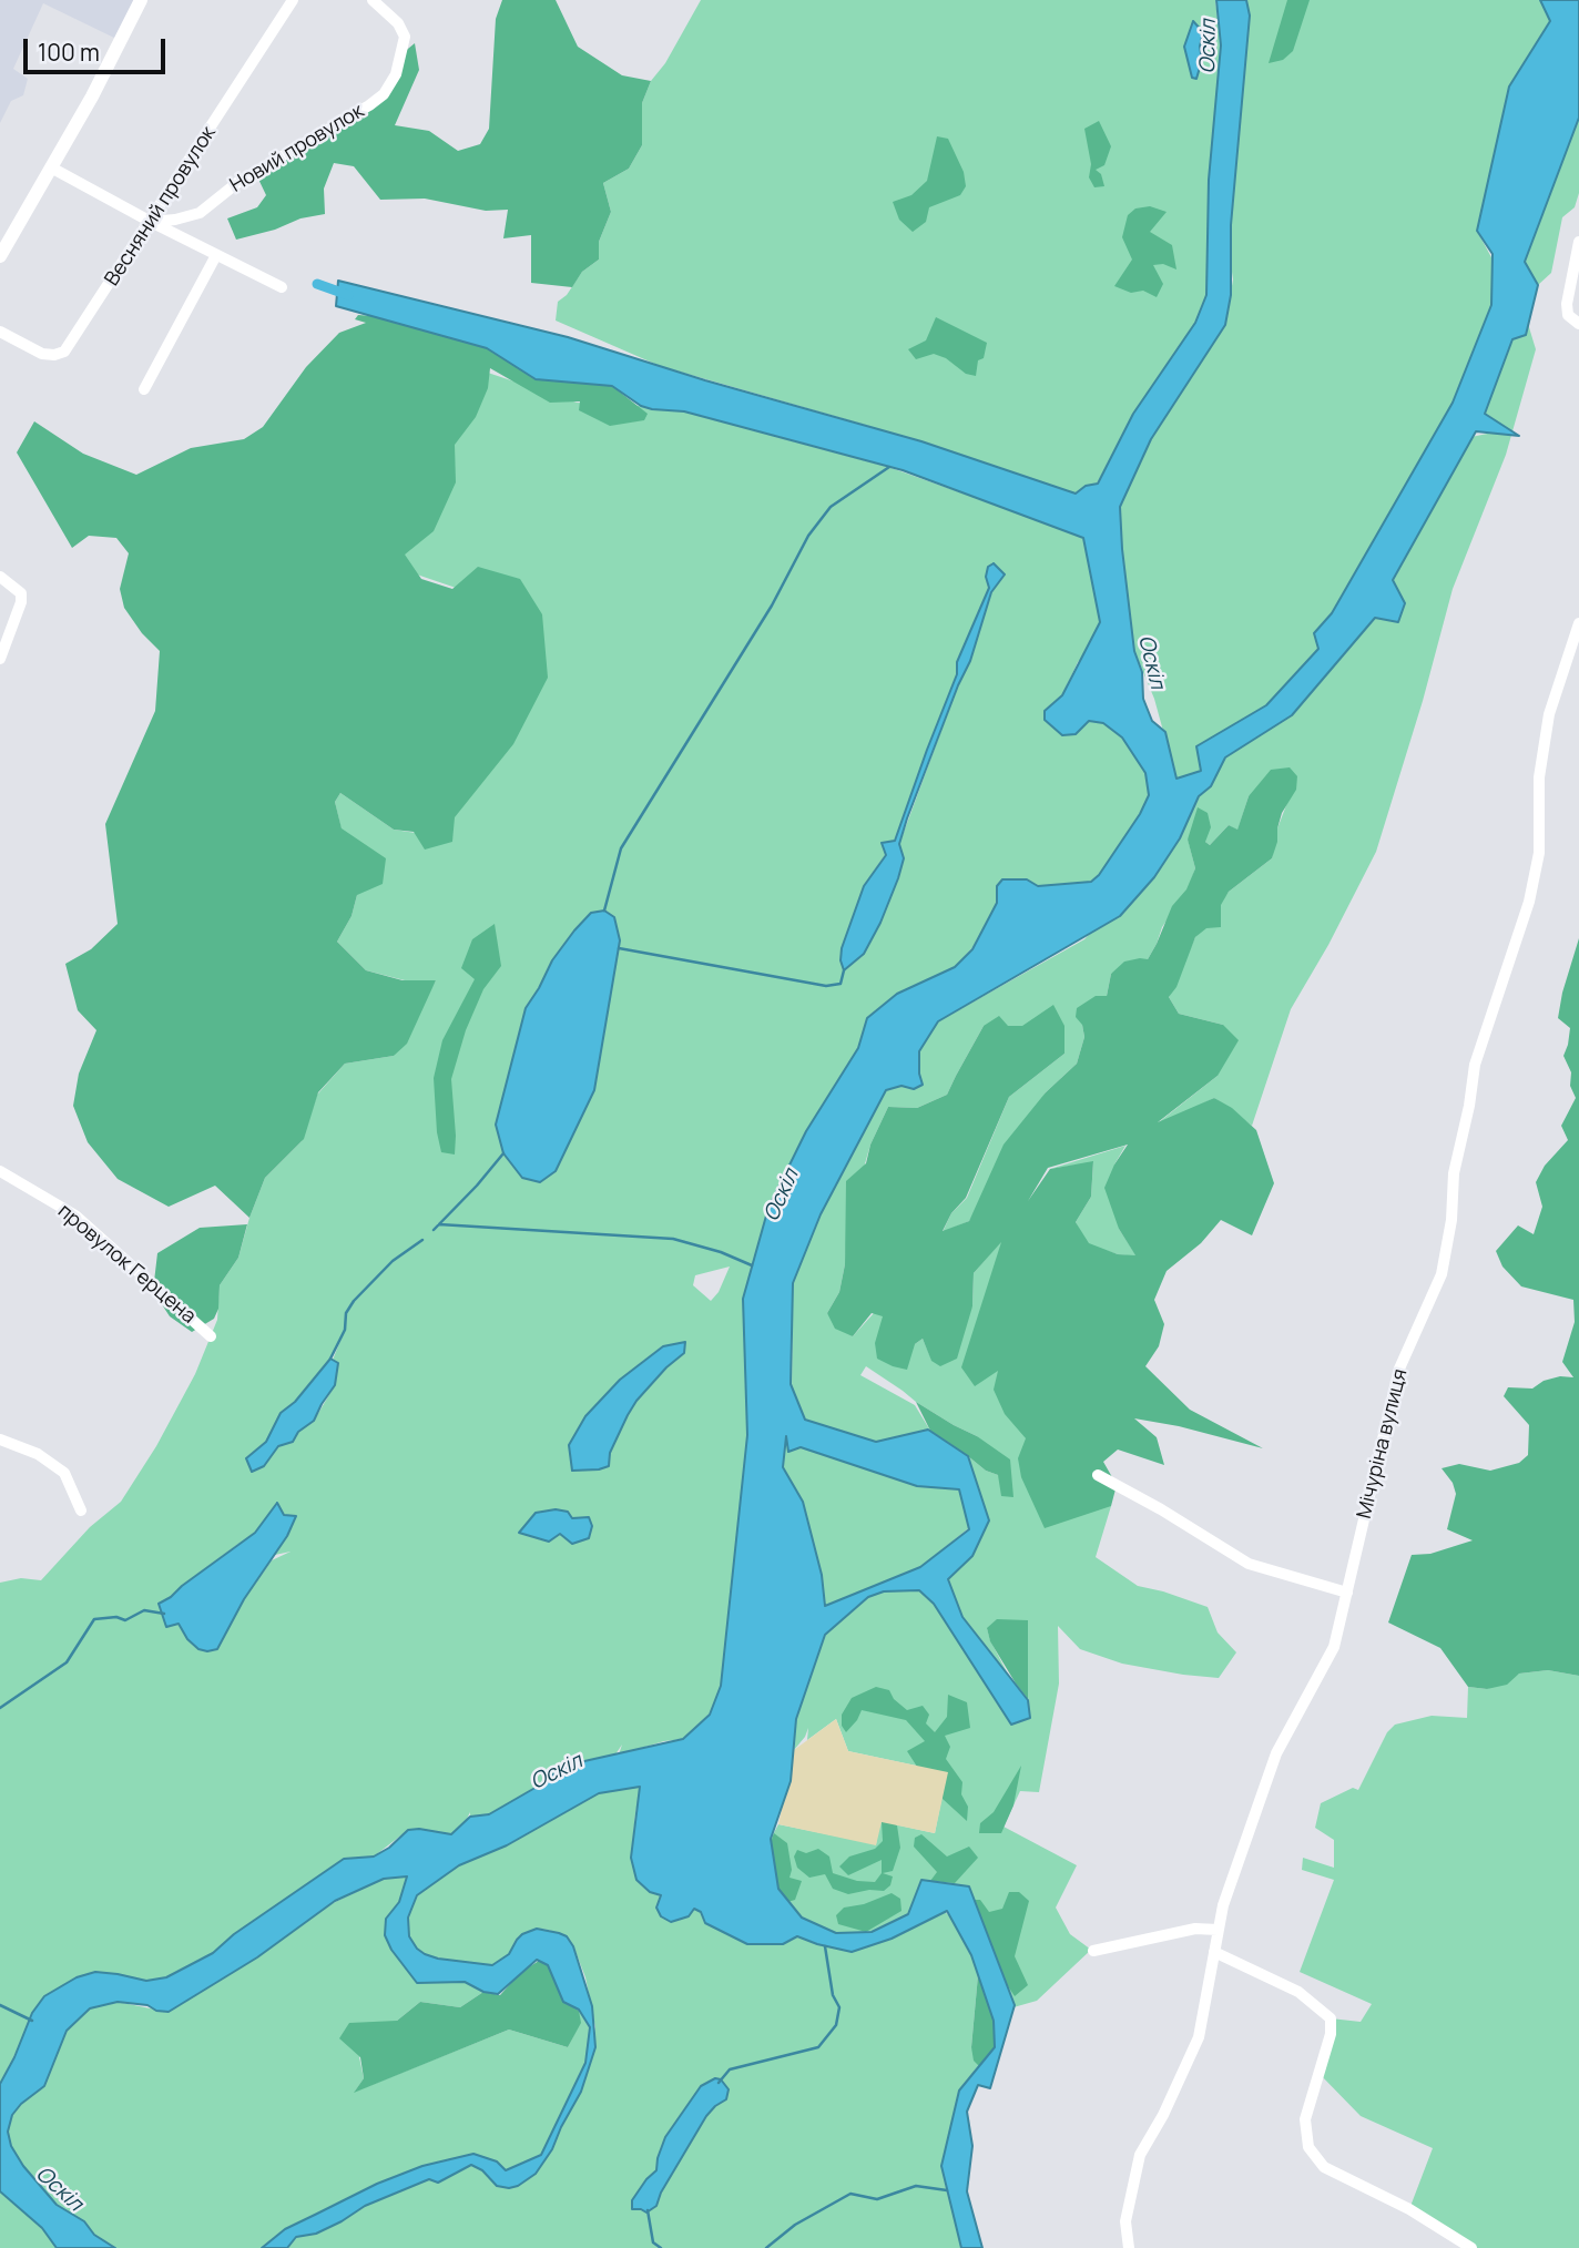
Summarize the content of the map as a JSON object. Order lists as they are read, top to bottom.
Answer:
{
  "streets": {
    "street": [
      "Новий провулок",
      "Весняний провулок",
      "провулок Герцена",
      "Мічуріна вулиця"
    ]
  },
  "crossings": [
    ["Новий провулок", "Весняний провулок"]
  ],
  "water": ["Оскіл"],
  "scale_bar": "100 m"
}
